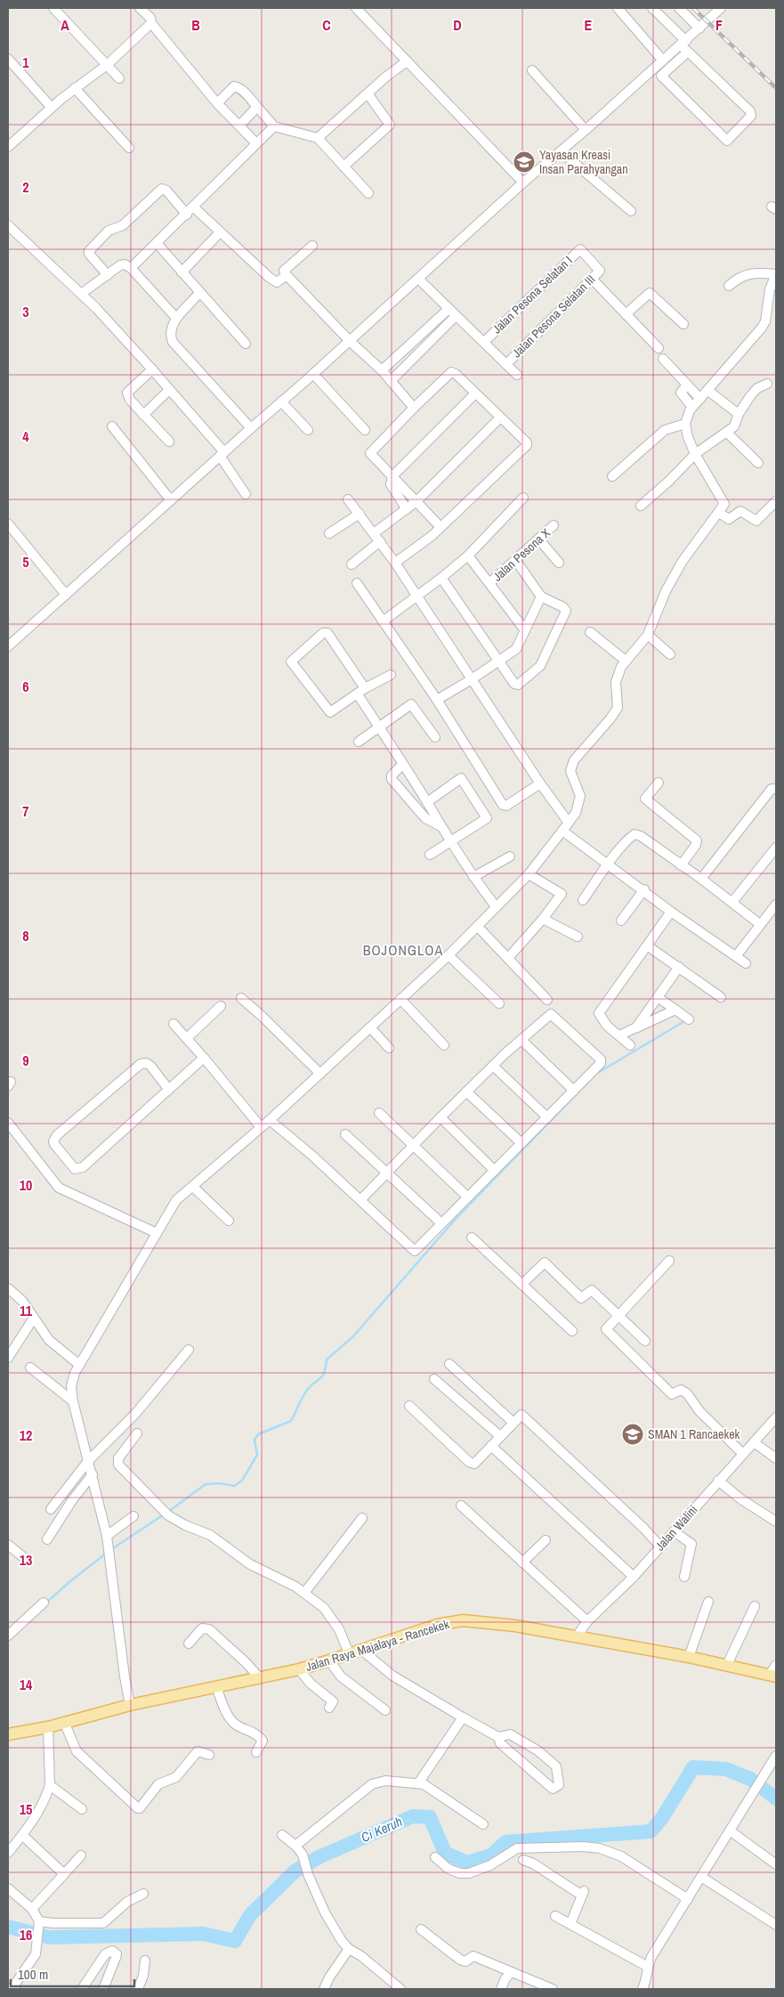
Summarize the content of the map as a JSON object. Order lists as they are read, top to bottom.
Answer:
{
  "streets": {
    "main road": ["Jalan Raya Majalaya - Rancekek"],
    "street": [
      "Jalan Pesona Selatan I",
      "Jalan Pesona Selatan III",
      "Jalan Pesona X",
      "Jalan Walini"
    ]
  },
  "crossings": [
    ["Jalan Pesona Selatan I", "Jalan Pesona Selatan III"],
    ["Jalan Walini", "Jalan Raya Majalaya - Rancekek"]
  ],
  "districts": ["BOJONGLOA"],
  "water": ["Ci Keruh"],
  "places": {
    "school or university": ["Yayasan Kreasi Insan Parahyangan", "SMAN 1 Rancaekek"]
  },
  "scale_bar": "100 m",
  "grid": {
    "columns": [
      "A",
      "B",
      "C",
      "D",
      "E",
      "F"
    ],
    "rows": [
      "1",
      "2",
      "3",
      "4",
      "5",
      "6",
      "7",
      "8",
      "9",
      "10",
      "11",
      "12",
      "13",
      "14",
      "15",
      "16"
    ]
  }
}
